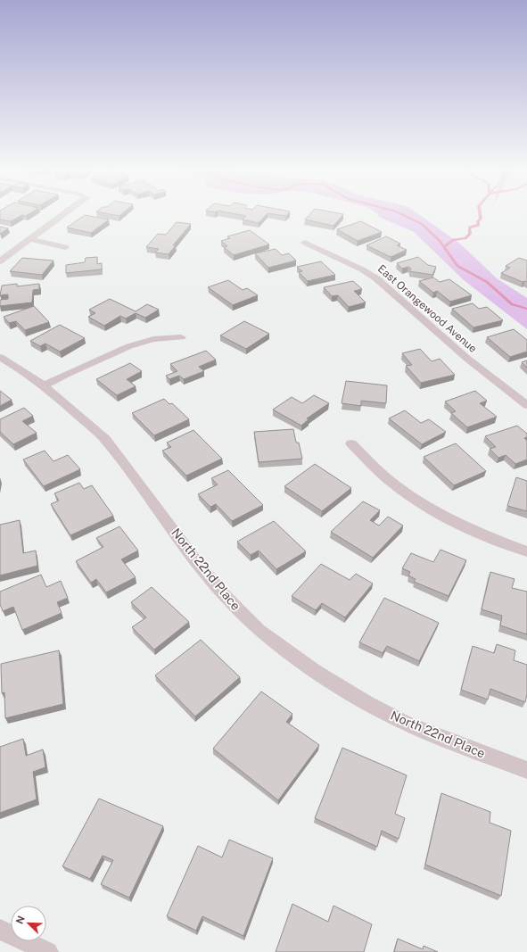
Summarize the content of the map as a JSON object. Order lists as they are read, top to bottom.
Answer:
{
  "streets": {
    "street": ["East Orangewood Avenue", "North 22nd Place"]
  },
  "north": "top left"
}
